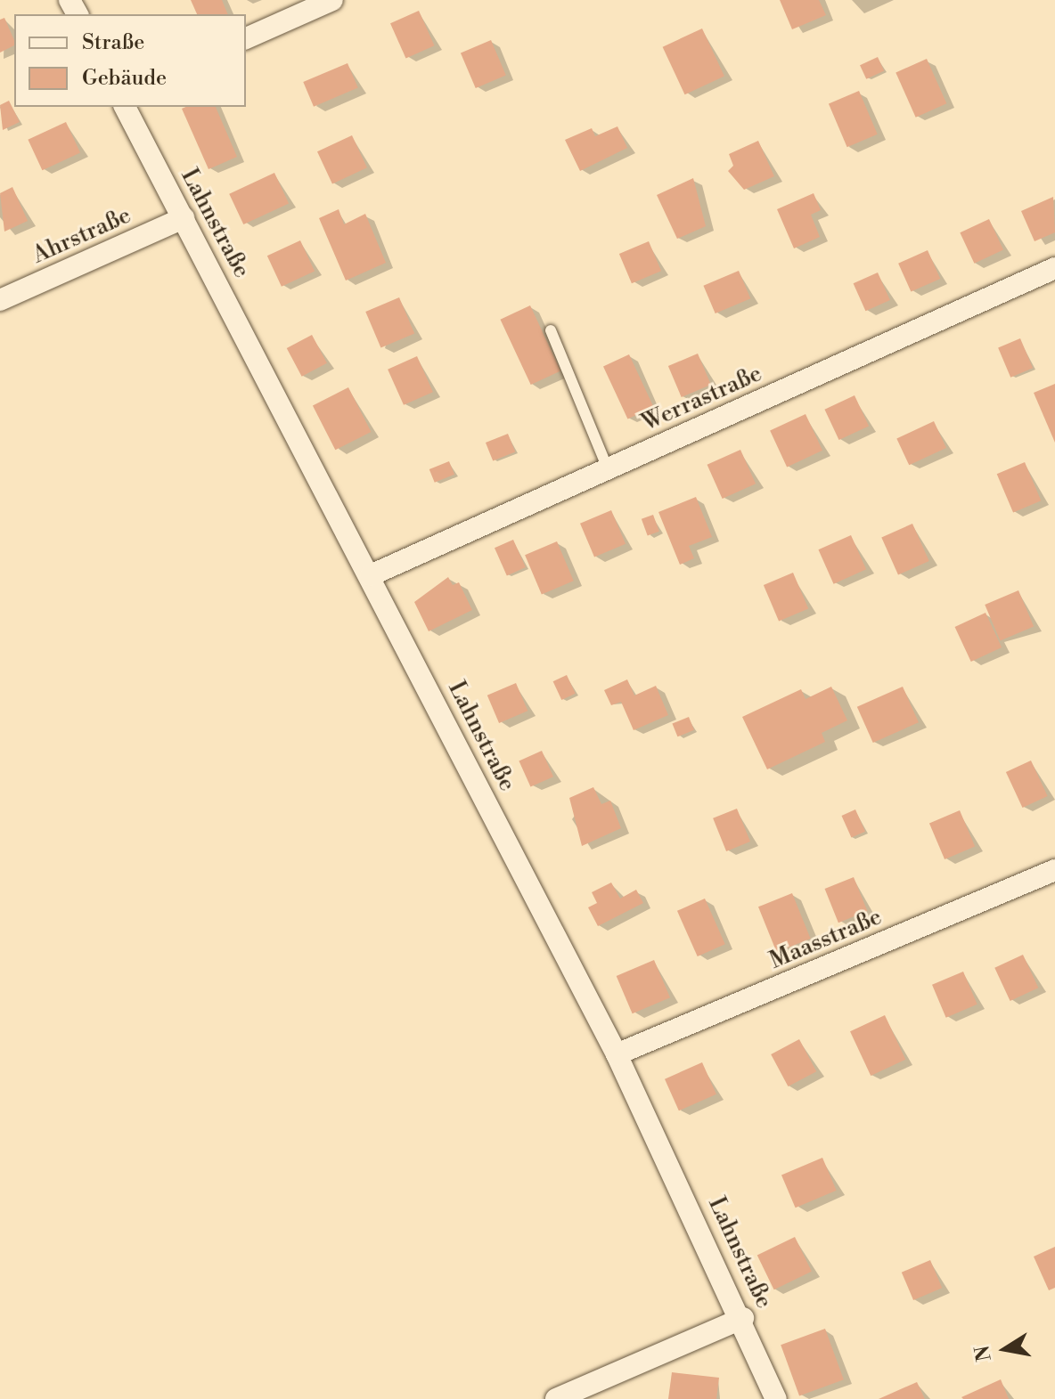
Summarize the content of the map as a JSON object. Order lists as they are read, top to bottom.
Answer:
{
  "streets": {
    "street": [
      "Lahnstraße",
      "Ahrstraße",
      "Werrastraße",
      "Maasstraße"
    ]
  },
  "crossings": [
    ["Lahnstraße", "Ahrstraße"],
    ["Lahnstraße", "Werrastraße"],
    ["Lahnstraße", "Maasstraße"]
  ],
  "legend": ["Straße", "Gebäude"],
  "north": "left"
}
